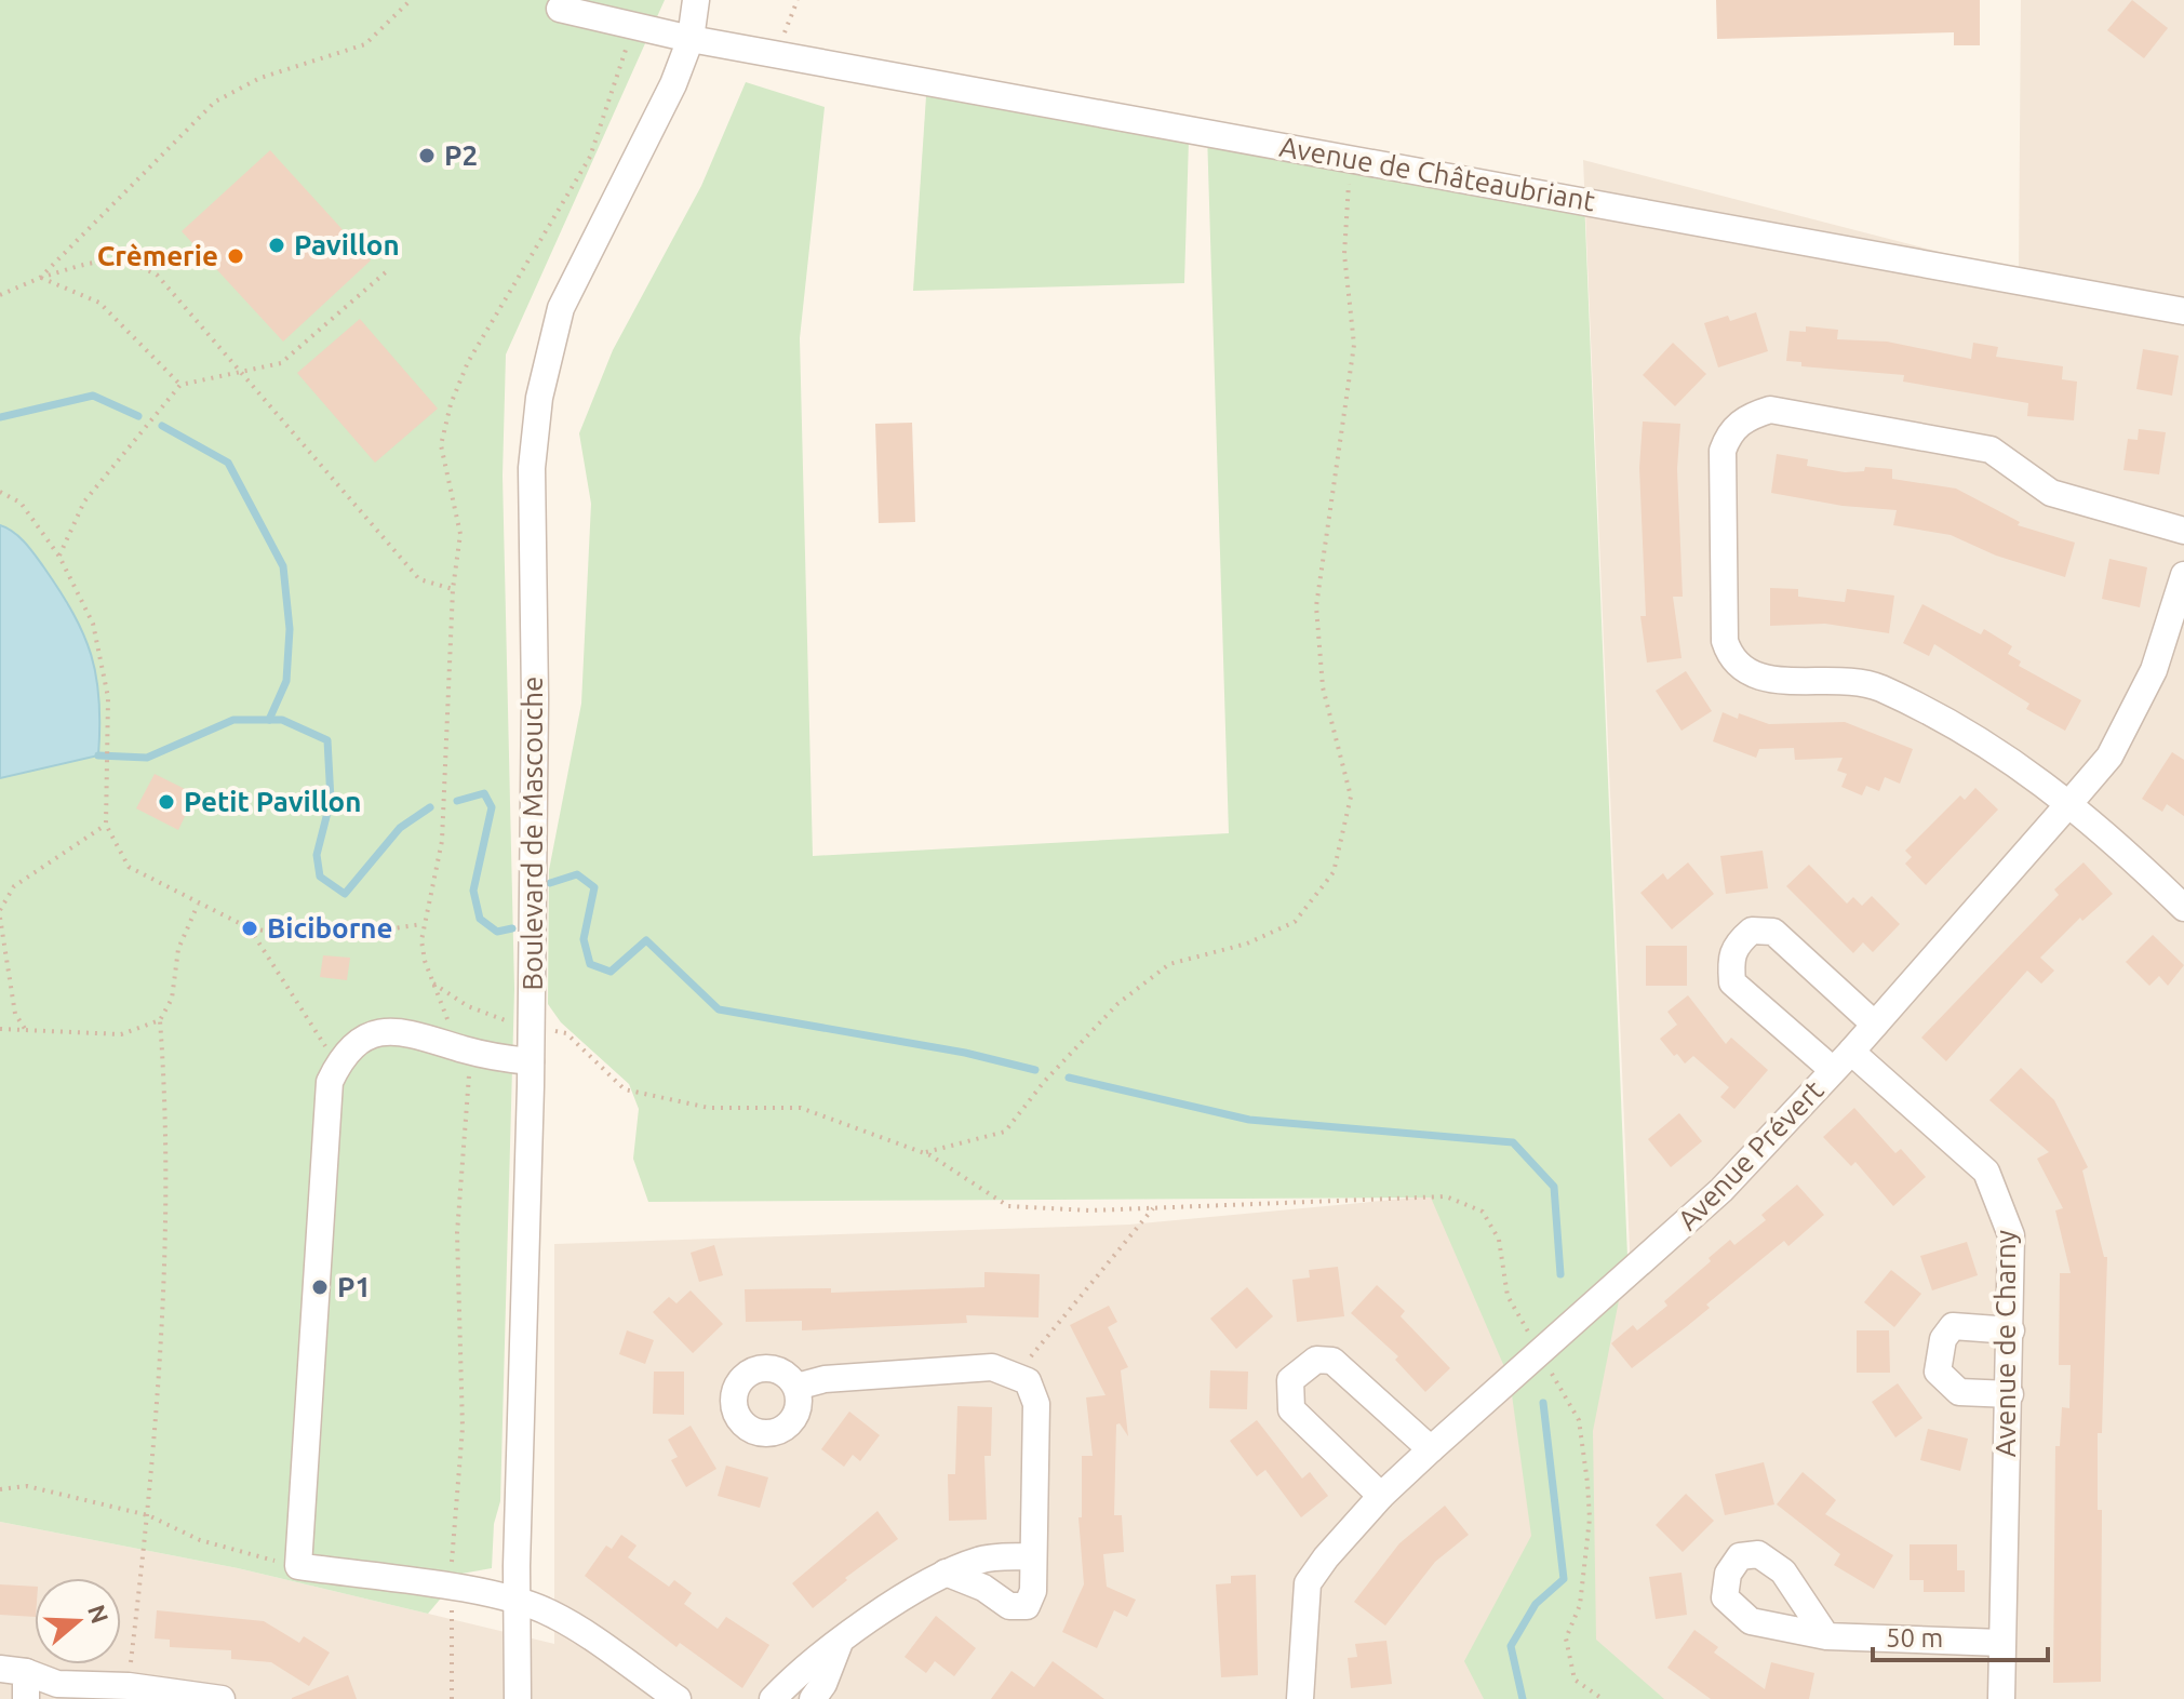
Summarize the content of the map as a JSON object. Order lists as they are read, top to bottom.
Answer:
{
  "streets": {
    "street": [
      "Avenue de Châteaubriant",
      "Boulevard de Mascouche",
      "Avenue Prévert",
      "Avenue de Charny"
    ]
  },
  "crossings": [
    ["Avenue de Châteaubriant", "Boulevard de Mascouche"],
    ["Avenue Prévert", "Avenue de Charny"]
  ],
  "places": [
    "P2",
    "Pavillon",
    "Crèmerie",
    "Petit Pavillon",
    "Biciborne",
    "P1"
  ],
  "scale_bar": "50 m",
  "north": "right"
}
